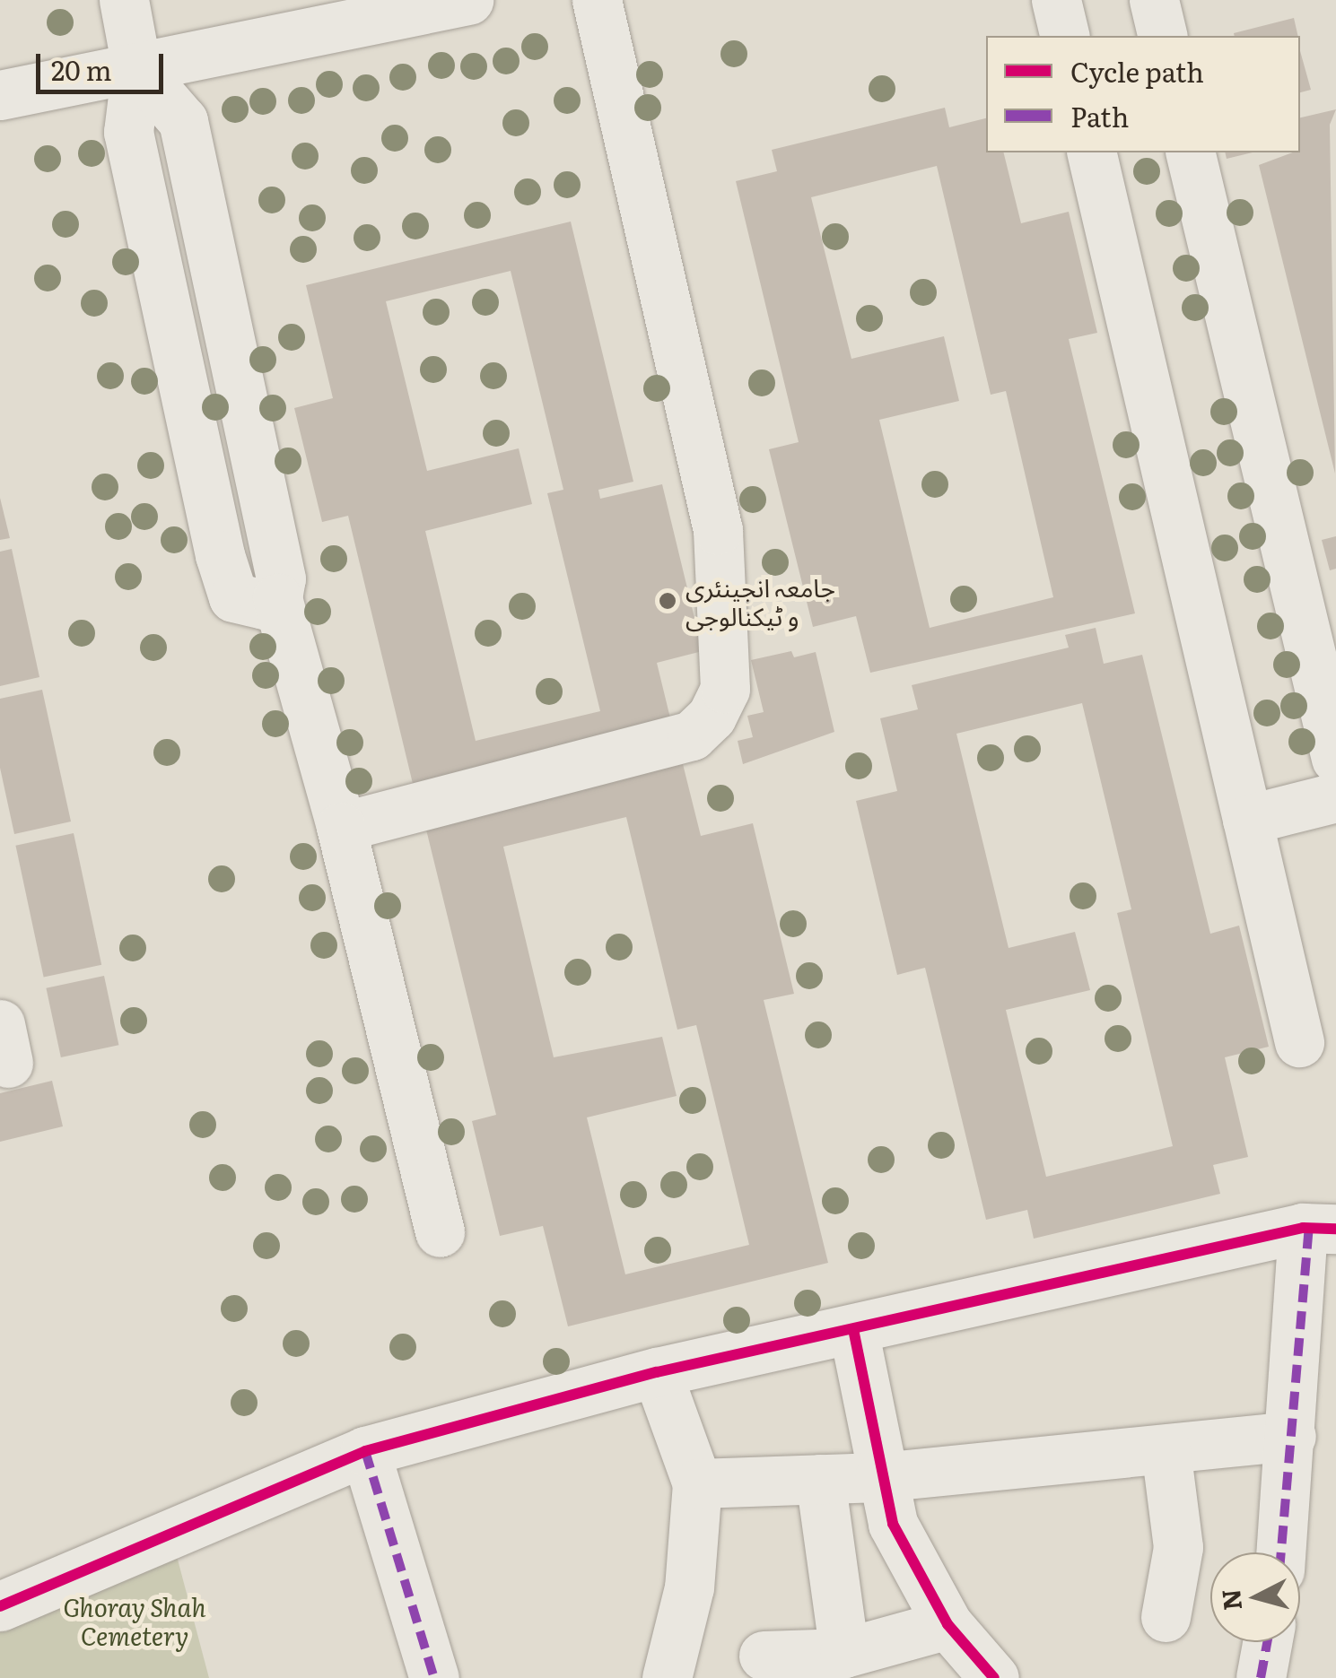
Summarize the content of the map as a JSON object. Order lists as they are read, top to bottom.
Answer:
{
  "parks": ["Ghoray Shah Cemetery"],
  "places": ["جامعہ انجینئری و ٹیکنالوجی"],
  "legend": ["Cycle path", "Path"],
  "scale_bar": "20 m",
  "north": "left"
}
